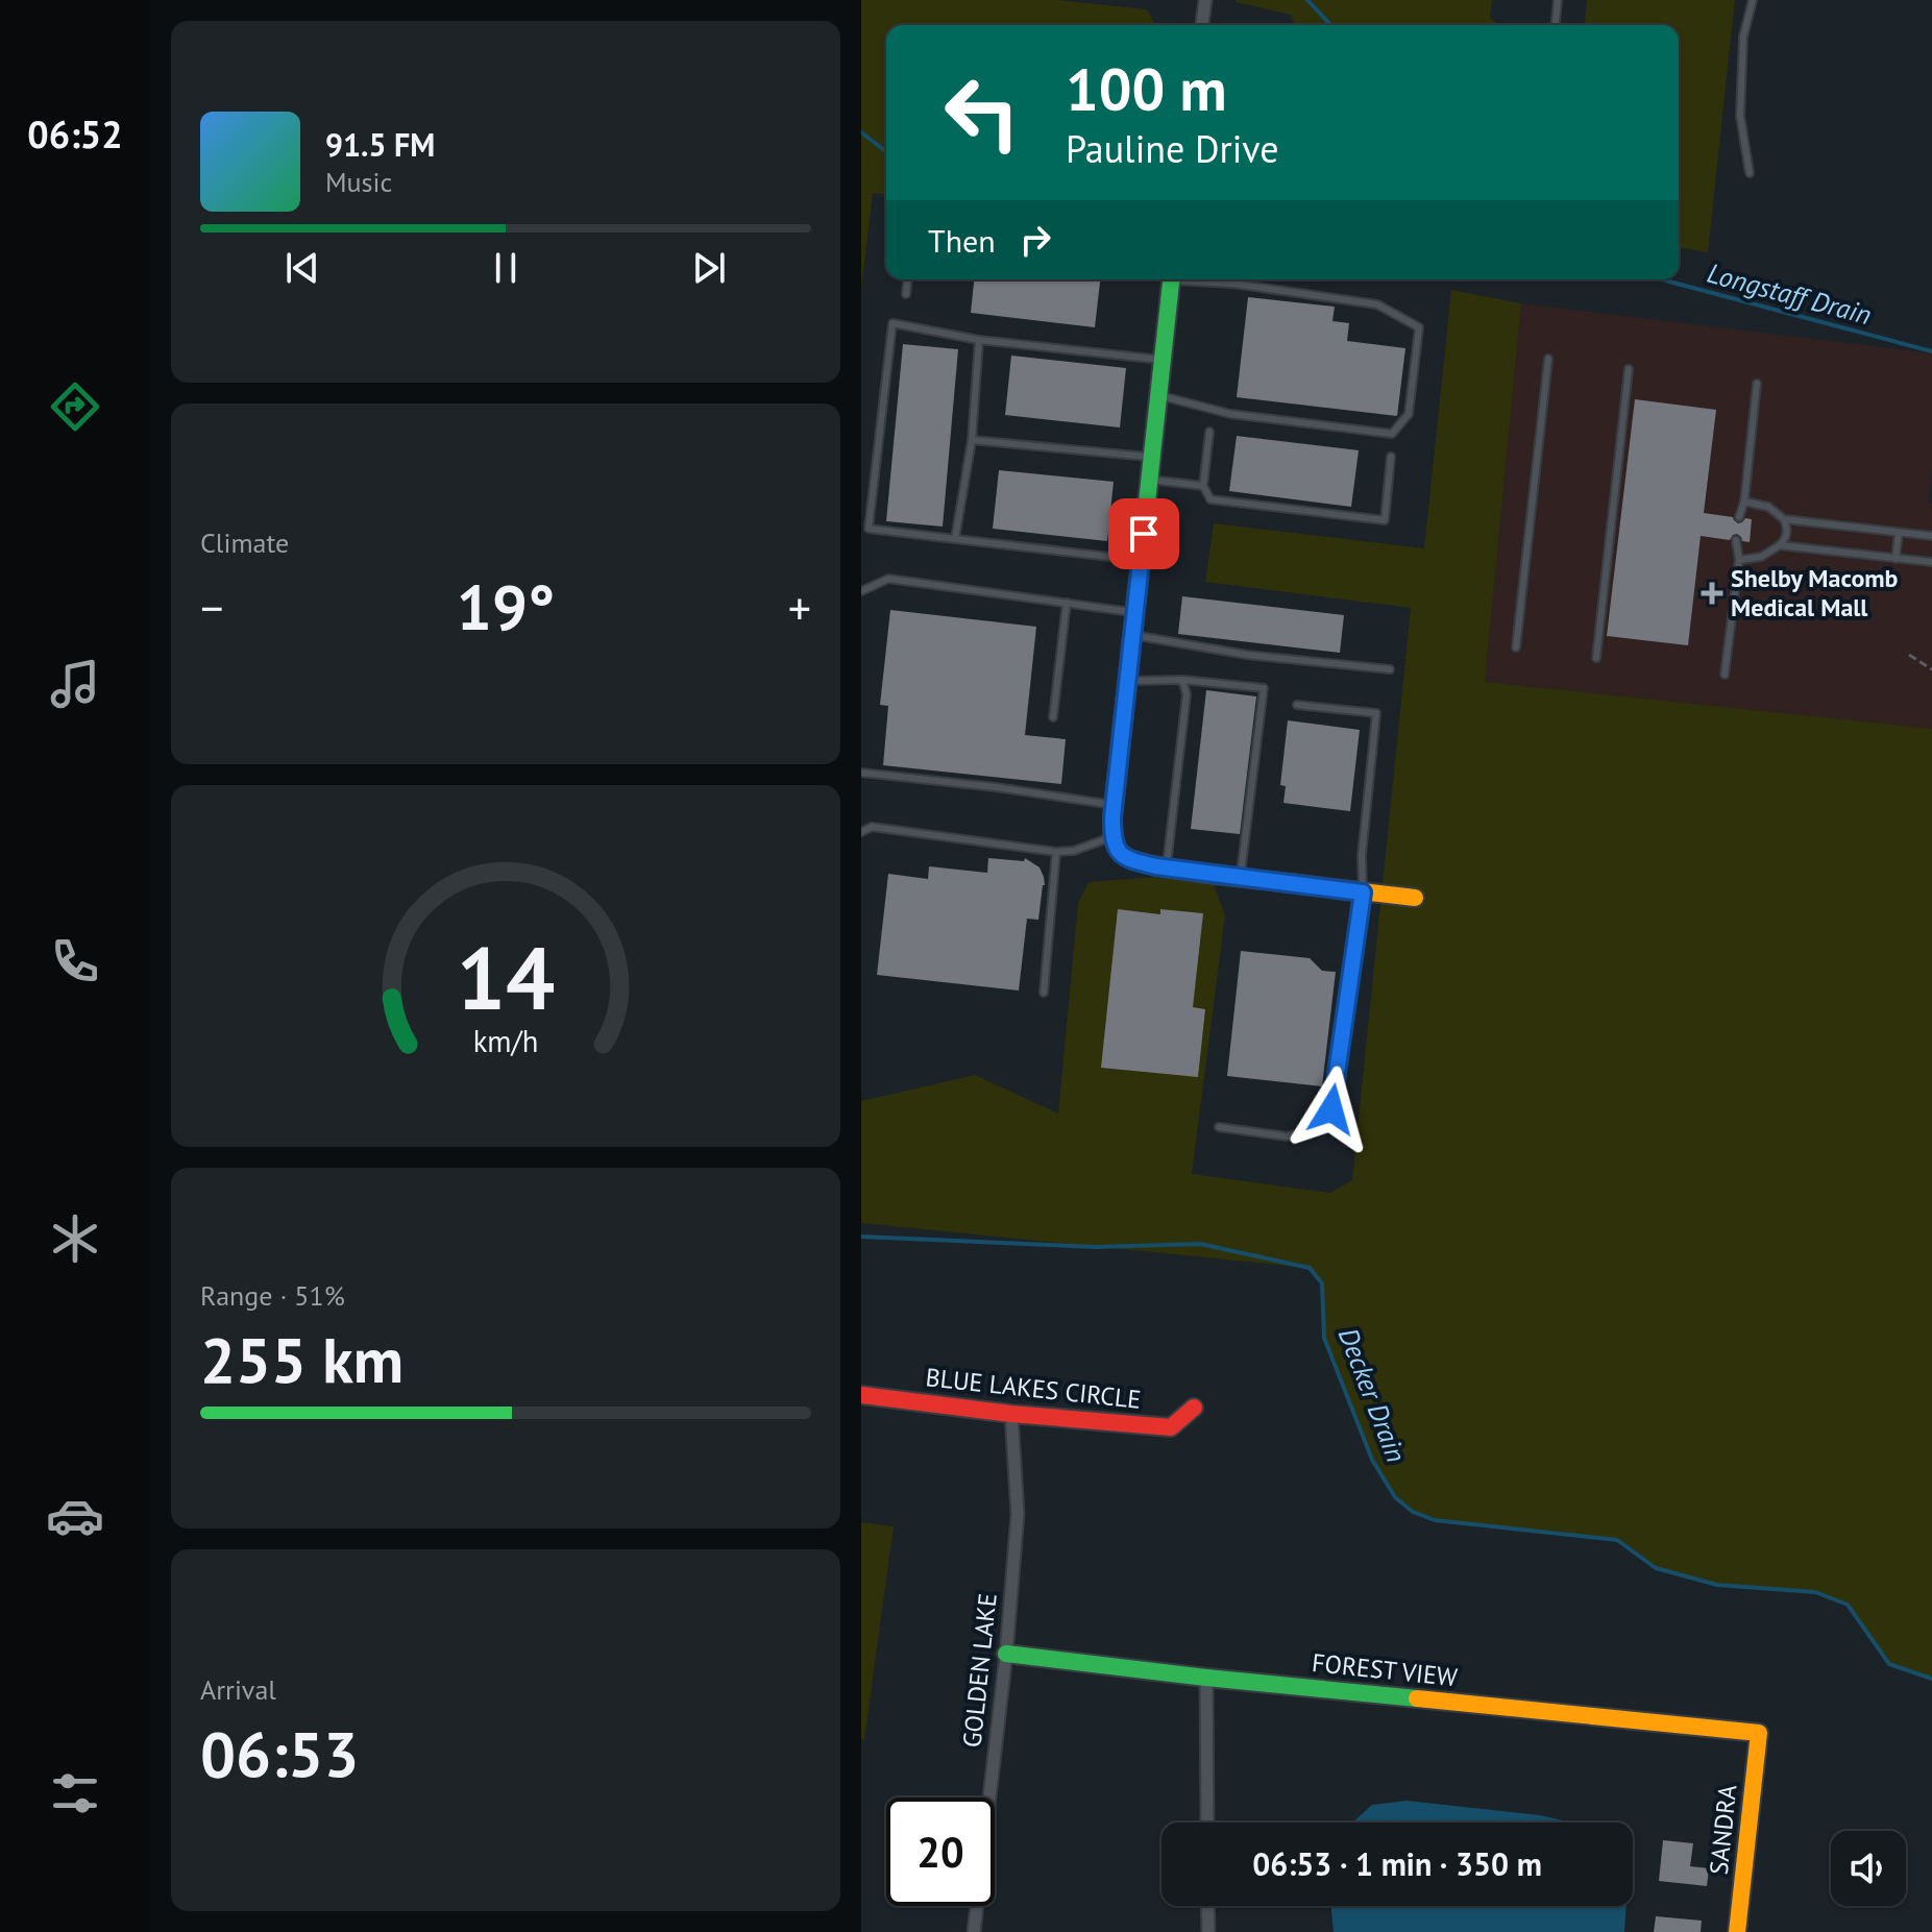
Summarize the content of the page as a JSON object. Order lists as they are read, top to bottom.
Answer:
{
  "streets": {
    "street": [
      "BLUE LAKES CIRCLE",
      "GOLDEN LAKE",
      "FOREST VIEW",
      "SANDRA"
    ]
  },
  "crossings": [
    ["BLUE LAKES CIRCLE", "GOLDEN LAKE"],
    ["GOLDEN LAKE", "FOREST VIEW"],
    ["FOREST VIEW", "SANDRA"]
  ],
  "water": ["Longstaff Drain", "Decker Drain"],
  "places": {
    "health": ["Shelby Macomb Medical Mall"]
  },
  "page": {
    "tabs": "06:52",
    "turn": ["100 m", "Pauline Drive"],
    "song": ["91.5 FM", "Music"],
    "then": "Then",
    "tile": [
      "Climate",
      ["Range · 51%", "255 km"],
      ["Arrival", "06:53"]
    ],
    "heat": ["−", "19°", "+"],
    "limit": "20",
    "trip": "06:53 · 1 min · 350 m",
    "gauge": ["14", "km/h"]
  }
}
